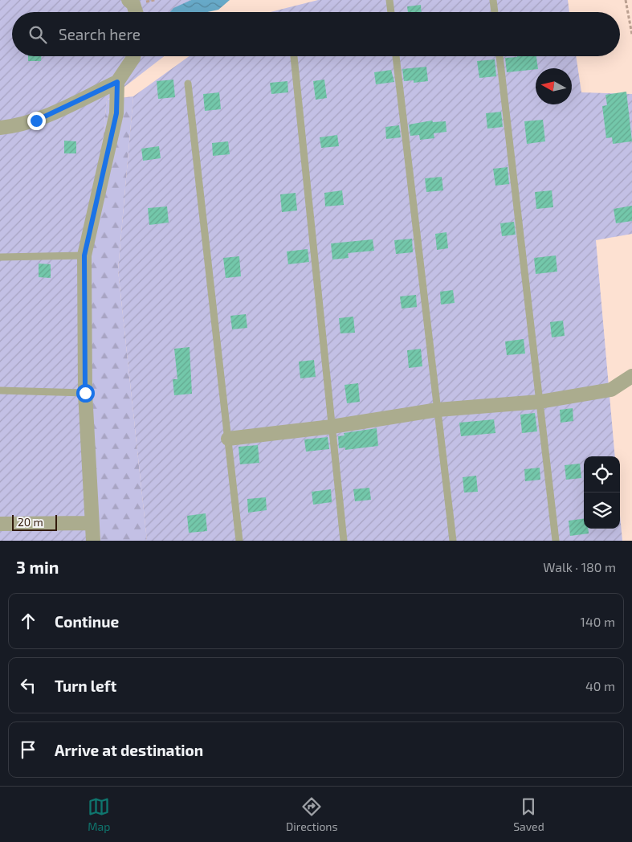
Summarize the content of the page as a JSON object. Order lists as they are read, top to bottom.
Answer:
{
  "scale_bar": "20 m",
  "north": "left",
  "page": {
    "search": "Search here",
    "scale": "20 m",
    "heading": ["3 min", "Walk · 180 m"],
    "list": [
      ["Continue", "140 m"],
      ["Turn left", "40 m"],
      "Arrive at destination"
    ],
    "nav": ["Map", "Directions", "Saved"]
  }
}
